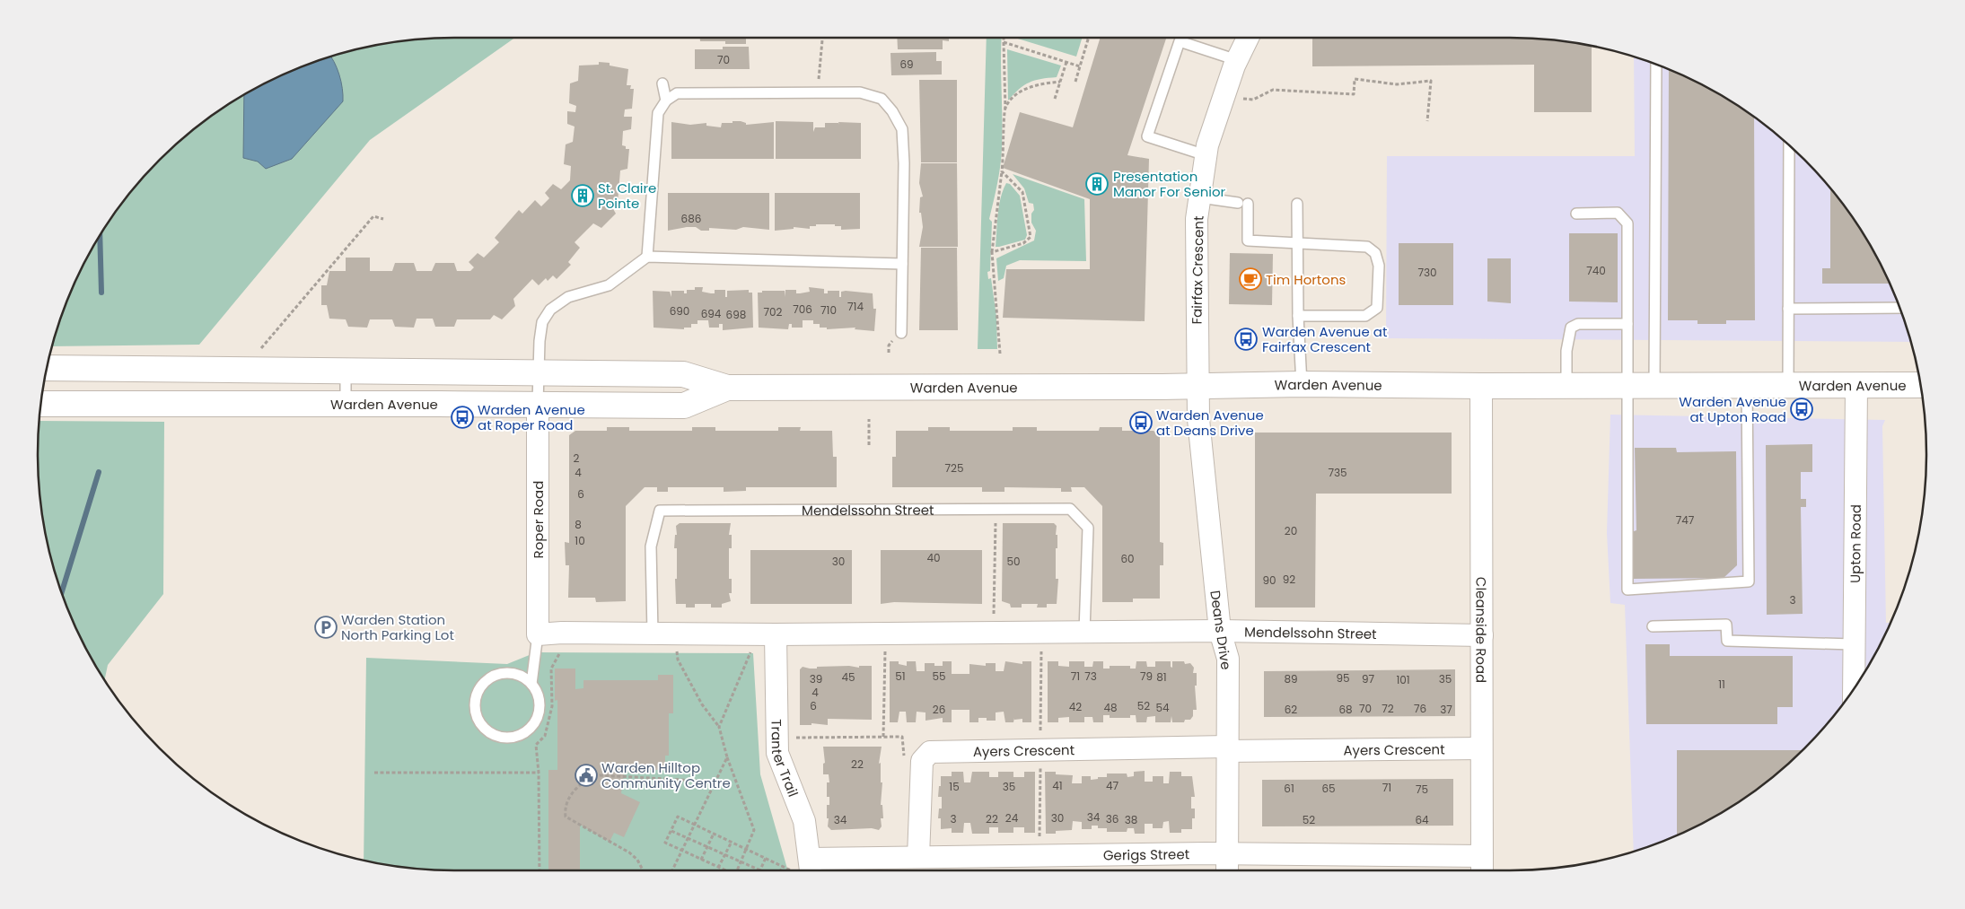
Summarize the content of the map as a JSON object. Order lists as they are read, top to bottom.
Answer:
{
  "streets": {
    "main road": ["Warden Avenue"],
    "street": [
      "Fairfax Crescent",
      "Mendelssohn Street",
      "Roper Road",
      "Upton Road",
      "Deans Drive",
      "Cleanside Road",
      "Ayers Crescent",
      "Tranter Trail",
      "Gerigs Street"
    ]
  },
  "crossings": [
    ["Fairfax Crescent", "Warden Avenue"],
    ["Fairfax Crescent", "Deans Drive"],
    ["Warden Avenue", "Roper Road"],
    ["Warden Avenue", "Upton Road"],
    ["Warden Avenue", "Deans Drive"],
    ["Warden Avenue", "Cleanside Road"],
    ["Mendelssohn Street", "Roper Road"],
    ["Mendelssohn Street", "Deans Drive"],
    ["Mendelssohn Street", "Cleanside Road"],
    ["Mendelssohn Street", "Tranter Trail"],
    ["Deans Drive", "Ayers Crescent"],
    ["Deans Drive", "Gerigs Street"],
    ["Cleanside Road", "Ayers Crescent"],
    ["Cleanside Road", "Gerigs Street"],
    ["Ayers Crescent", "Gerigs Street"],
    ["Tranter Trail", "Gerigs Street"]
  ],
  "places": {
    "building": ["Presentation Manor For Senior", "St. Claire Pointe"],
    "cafe": ["Tim Hortons"],
    "bus stop": [
      "Warden Avenue at Fairfax Crescent",
      "Warden Avenue at Upton Road",
      "Warden Avenue at Roper Road",
      "Warden Avenue at Deans Drive"
    ],
    "parking": ["Warden Station North Parking Lot"],
    "public building": ["Warden Hilltop Community Centre"]
  },
  "house_numbers": [
    "70",
    "69",
    "686",
    "740",
    "730",
    "714",
    "706",
    "710",
    "690",
    "702",
    "694",
    "698",
    "2",
    "725",
    "4",
    "735",
    "6",
    "747",
    "8",
    "20",
    "10",
    "40",
    "60",
    "30",
    "50",
    "92",
    "90",
    "3",
    "51",
    "55",
    "71",
    "73",
    "79",
    "45",
    "81",
    "95",
    "39",
    "89",
    "97",
    "35",
    "101",
    "11",
    "4",
    "6",
    "52",
    "42",
    "48",
    "54",
    "70",
    "72",
    "76",
    "26",
    "62",
    "68",
    "37",
    "22",
    "41",
    "47",
    "15",
    "35",
    "71",
    "61",
    "65",
    "75",
    "34",
    "24",
    "30",
    "3",
    "22",
    "36",
    "34",
    "38",
    "52",
    "64"
  ]
}
